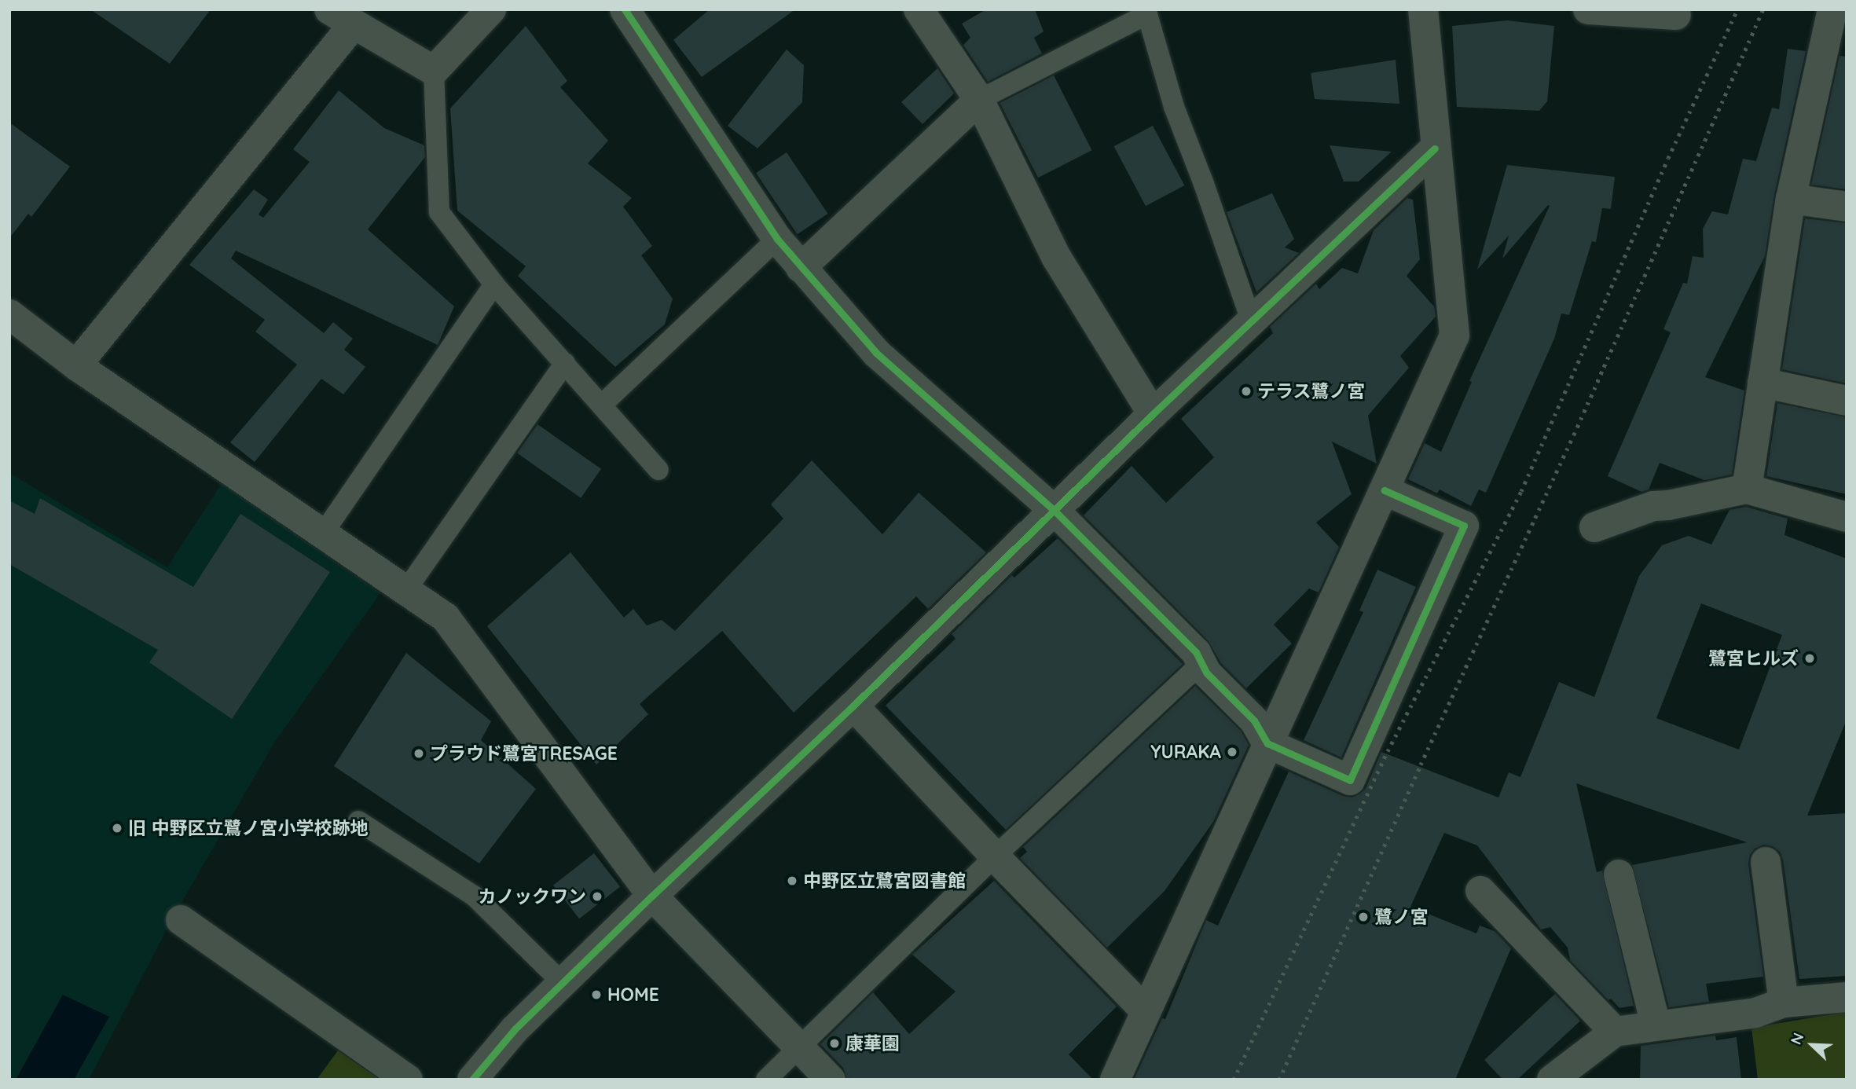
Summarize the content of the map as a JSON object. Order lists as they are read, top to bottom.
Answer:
{
  "places": [
    "テラス鷺ノ宮",
    "鷺宮ヒルズ",
    "YURAKA",
    "プラウド鷺宮TRESAGE",
    "旧 中野区立鷺ノ宮小学校跡地",
    "中野区立鷺宮図書館",
    "カノックワン",
    "鷺ノ宮",
    "HOME",
    "康華園"
  ],
  "north": "top left"
}
